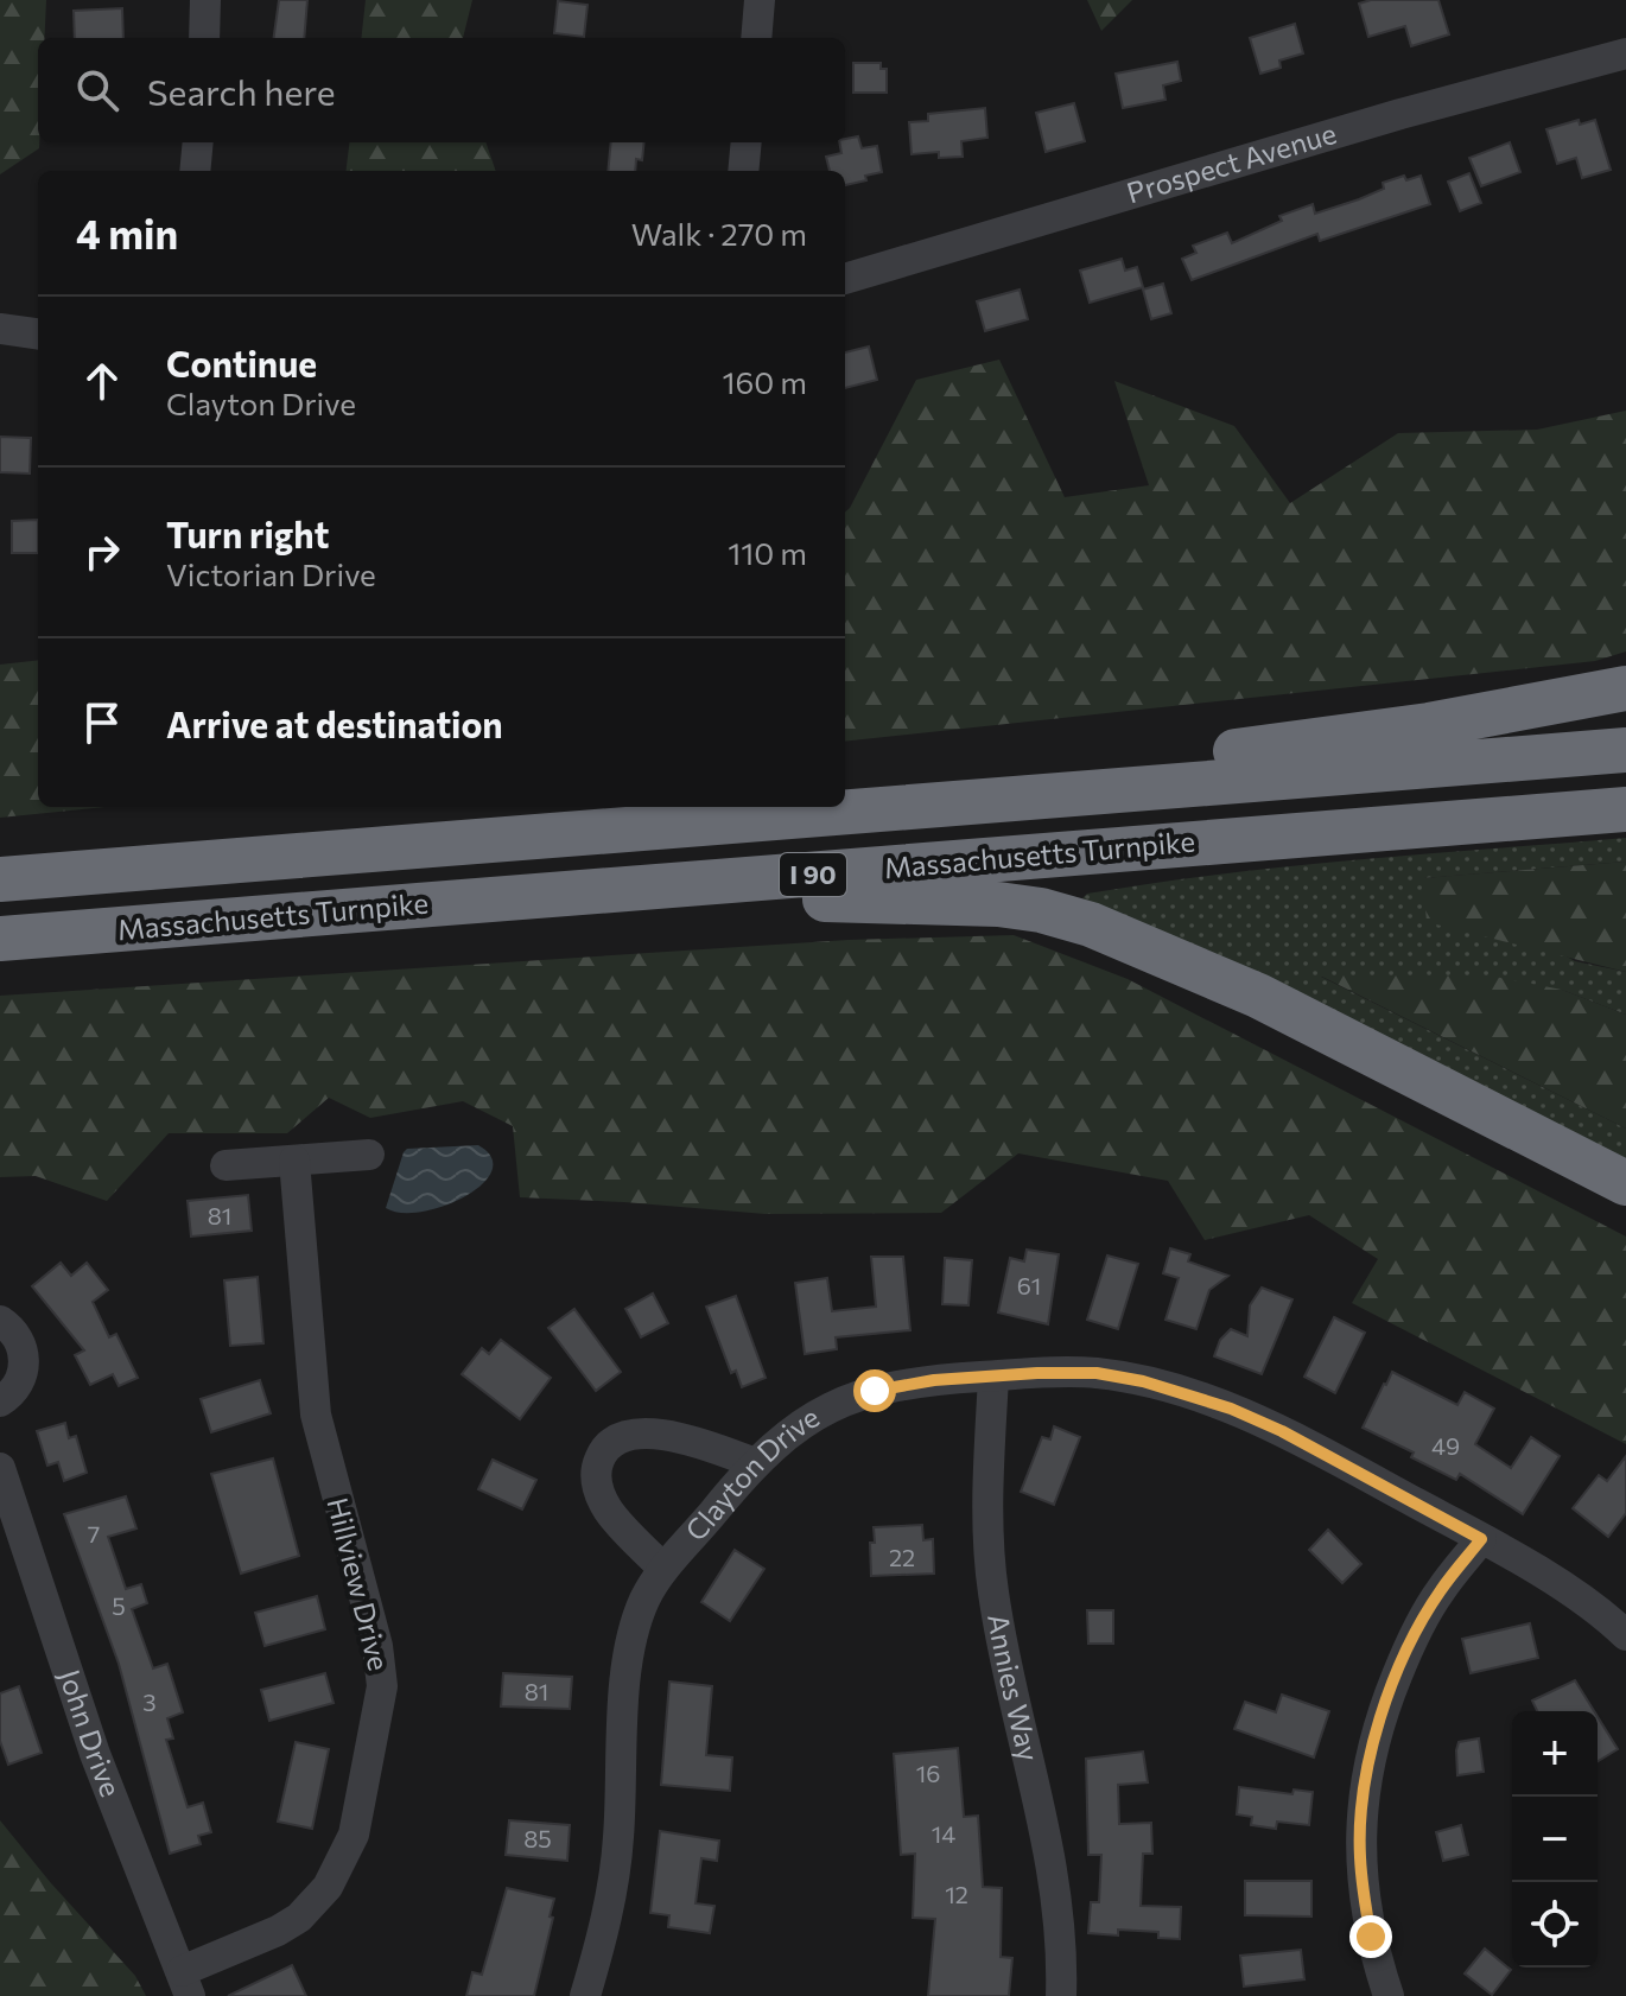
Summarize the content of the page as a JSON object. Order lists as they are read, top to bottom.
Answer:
{
  "streets": {
    "highway": ["Massachusetts Turnpike", "I 90"],
    "street": [
      "Prospect Avenue",
      "Clayton Drive",
      "Hillview Drive",
      "Annies Way",
      "John Drive"
    ]
  },
  "crossings": [
    ["Clayton Drive", "Annies Way"],
    ["Hillview Drive", "John Drive"]
  ],
  "house_numbers": [
    "81",
    "61",
    "49",
    "7",
    "22",
    "5",
    "81",
    "3",
    "16",
    "14",
    "85",
    "12"
  ],
  "page": {
    "search": "Search here",
    "heading": ["4 min", "Walk · 270 m"],
    "list": [
      ["Continue", "Clayton Drive", "160 m"],
      ["Turn right", "Victorian Drive", "110 m"],
      "Arrive at destination"
    ],
    "map_buttons": ["+", "−"]
  }
}
